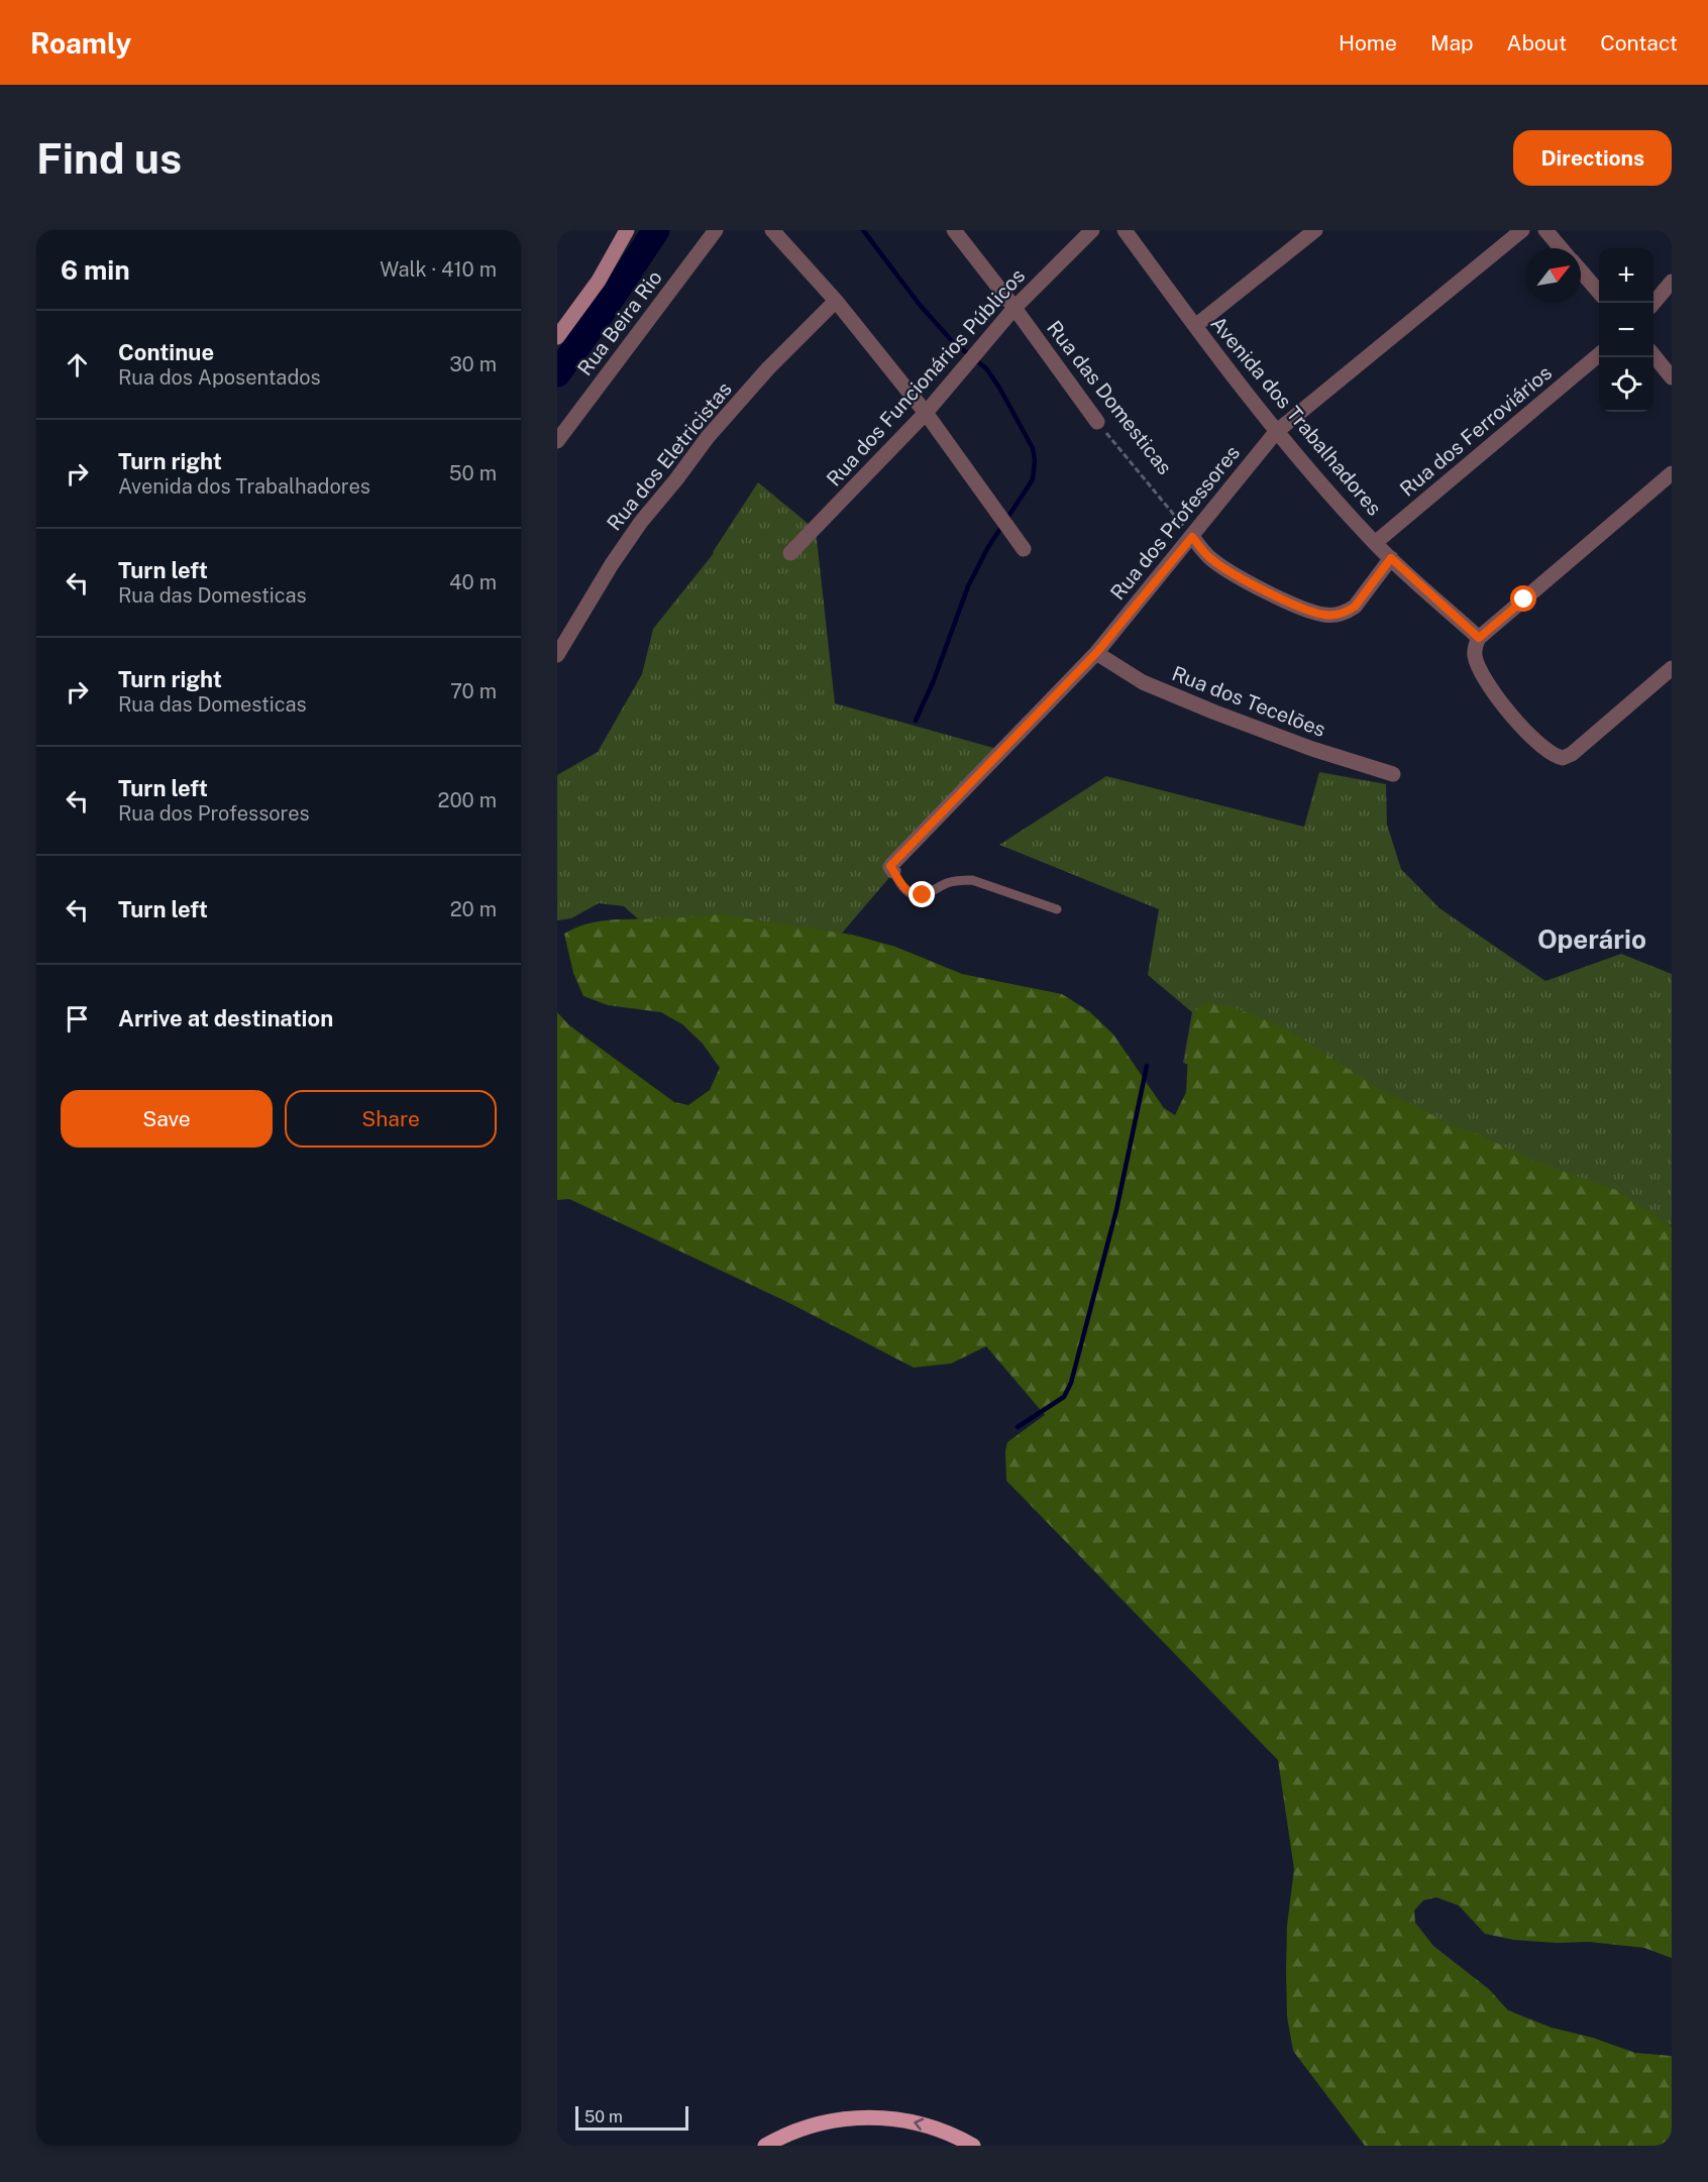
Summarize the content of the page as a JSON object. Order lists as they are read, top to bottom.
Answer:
{
  "streets": {
    "street": [
      "Rua Beira Rio",
      "Rua dos Funcionários Públicos",
      "Rua das Domesticas",
      "Avenida dos Trabalhadores",
      "Rua dos Ferroviários",
      "Rua dos Eletricistas",
      "Rua dos Professores",
      "Rua dos Tecelões"
    ]
  },
  "crossings": [
    ["Rua dos Funcionários Públicos", "Rua das Domesticas"],
    ["Rua das Domesticas", "Rua dos Professores"],
    ["Avenida dos Trabalhadores", "Rua dos Ferroviários"],
    ["Avenida dos Trabalhadores", "Rua dos Professores"],
    ["Rua dos Professores", "Rua dos Tecelões"]
  ],
  "districts": ["Operário"],
  "scale_bar": "50 m",
  "north": "top right",
  "page": {
    "header": "Roamly",
    "nav": [
      "Home",
      "Map",
      "About",
      "Contact"
    ],
    "buttons": [
      "Directions",
      ["Save", "Share"]
    ],
    "title": "Find us",
    "heading": ["6 min", "Walk · 410 m"],
    "map_buttons": ["+", "−"],
    "list": [
      ["Continue", "Rua dos Aposentados", "30 m"],
      ["Turn right", "Avenida dos Trabalhadores", "50 m"],
      ["Turn left", "Rua das Domesticas", "40 m"],
      ["Turn right", "Rua das Domesticas", "70 m"],
      ["Turn left", "Rua dos Professores", "200 m"],
      ["Turn left", "20 m"],
      "Arrive at destination"
    ],
    "scale": "50 m"
  }
}
